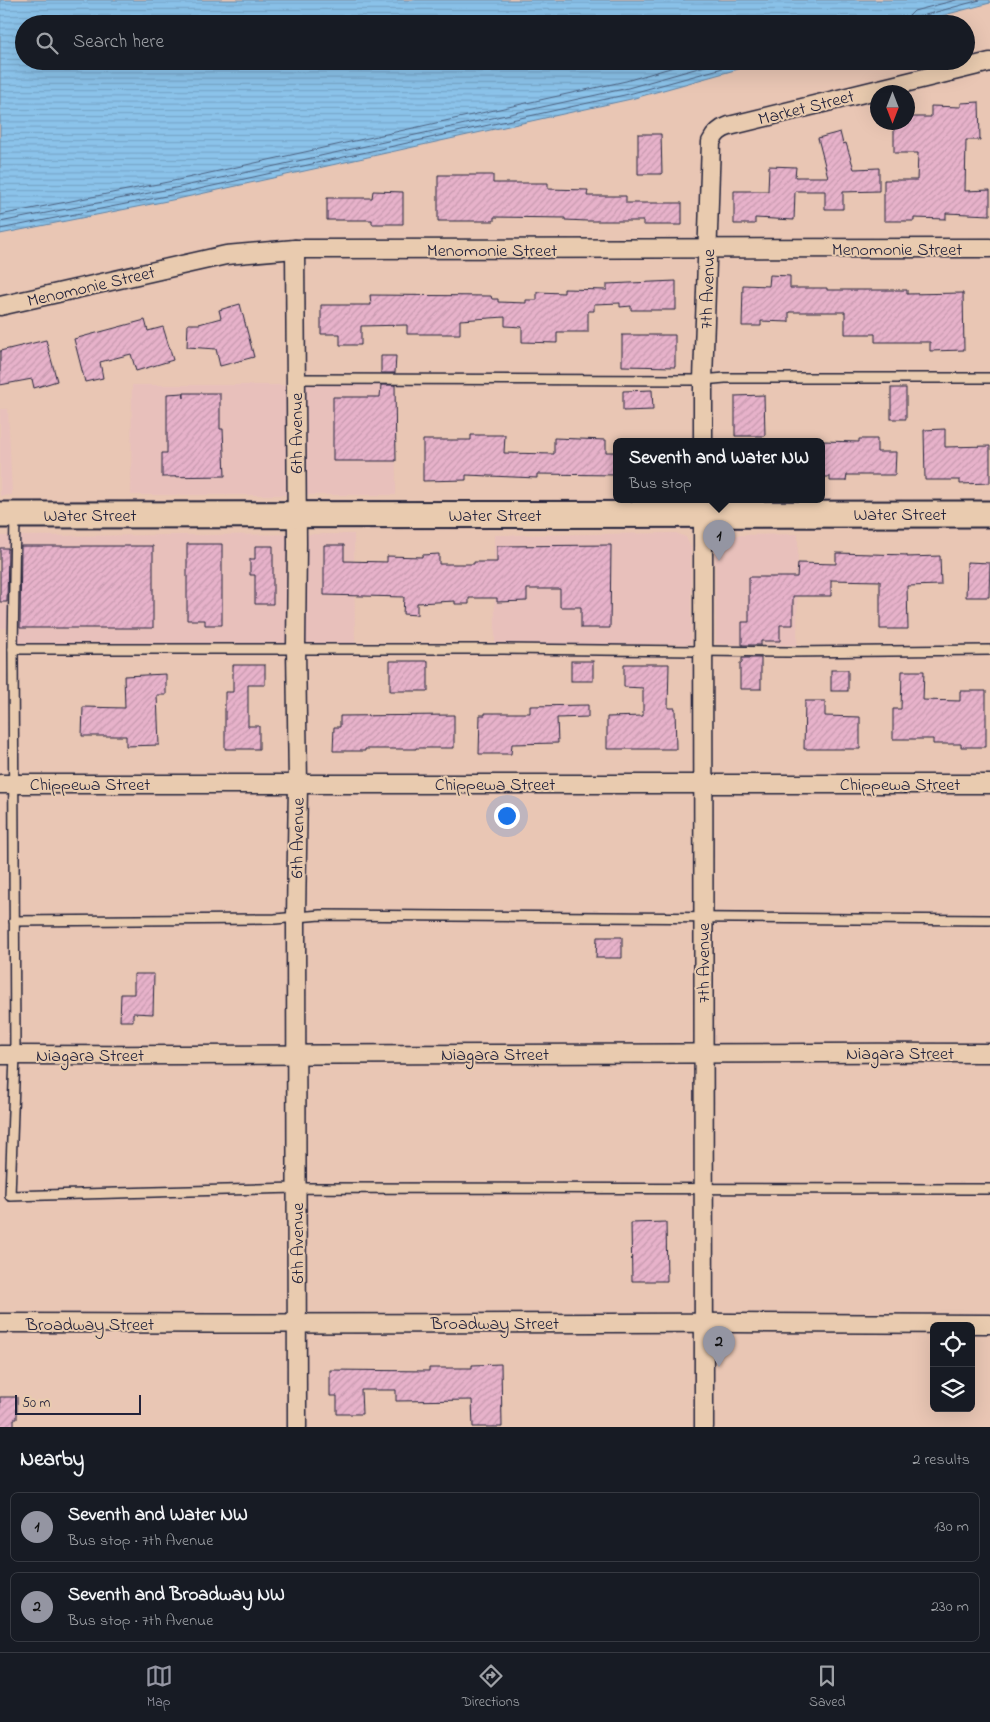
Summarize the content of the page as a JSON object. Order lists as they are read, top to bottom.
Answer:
{
  "streets": {
    "main road": ["Water Street"],
    "street": [
      "Market Street",
      "Menomonie Street",
      "7th Avenue",
      "6th Avenue",
      "Chippewa Street",
      "Niagara Street",
      "Broadway Street"
    ]
  },
  "crossings": [
    ["Market Street", "7th Avenue"],
    ["Menomonie Street", "7th Avenue"],
    ["Menomonie Street", "6th Avenue"],
    ["7th Avenue", "Water Street"],
    ["7th Avenue", "Chippewa Street"],
    ["7th Avenue", "Niagara Street"],
    ["7th Avenue", "Broadway Street"],
    ["6th Avenue", "Water Street"],
    ["6th Avenue", "Chippewa Street"],
    ["6th Avenue", "Niagara Street"],
    ["6th Avenue", "Broadway Street"]
  ],
  "scale_bar": "50 m",
  "north": "bottom",
  "page": {
    "search": "Search here",
    "popup": ["Seventh and Water NW", "Bus stop"],
    "pins": ["1", "2"],
    "scale": "50 m",
    "heading": ["Nearby", "2 results"],
    "list": [
      {
        "mark": "1",
        "name": "Seventh and Water NW",
        "note": "Bus stop · 7th Avenue",
        "value": "130 m"
      },
      {
        "mark": "2",
        "name": "Seventh and Broadway NW",
        "note": "Bus stop · 7th Avenue",
        "value": "230 m"
      }
    ],
    "nav": ["Map", "Directions", "Saved"]
  }
}
